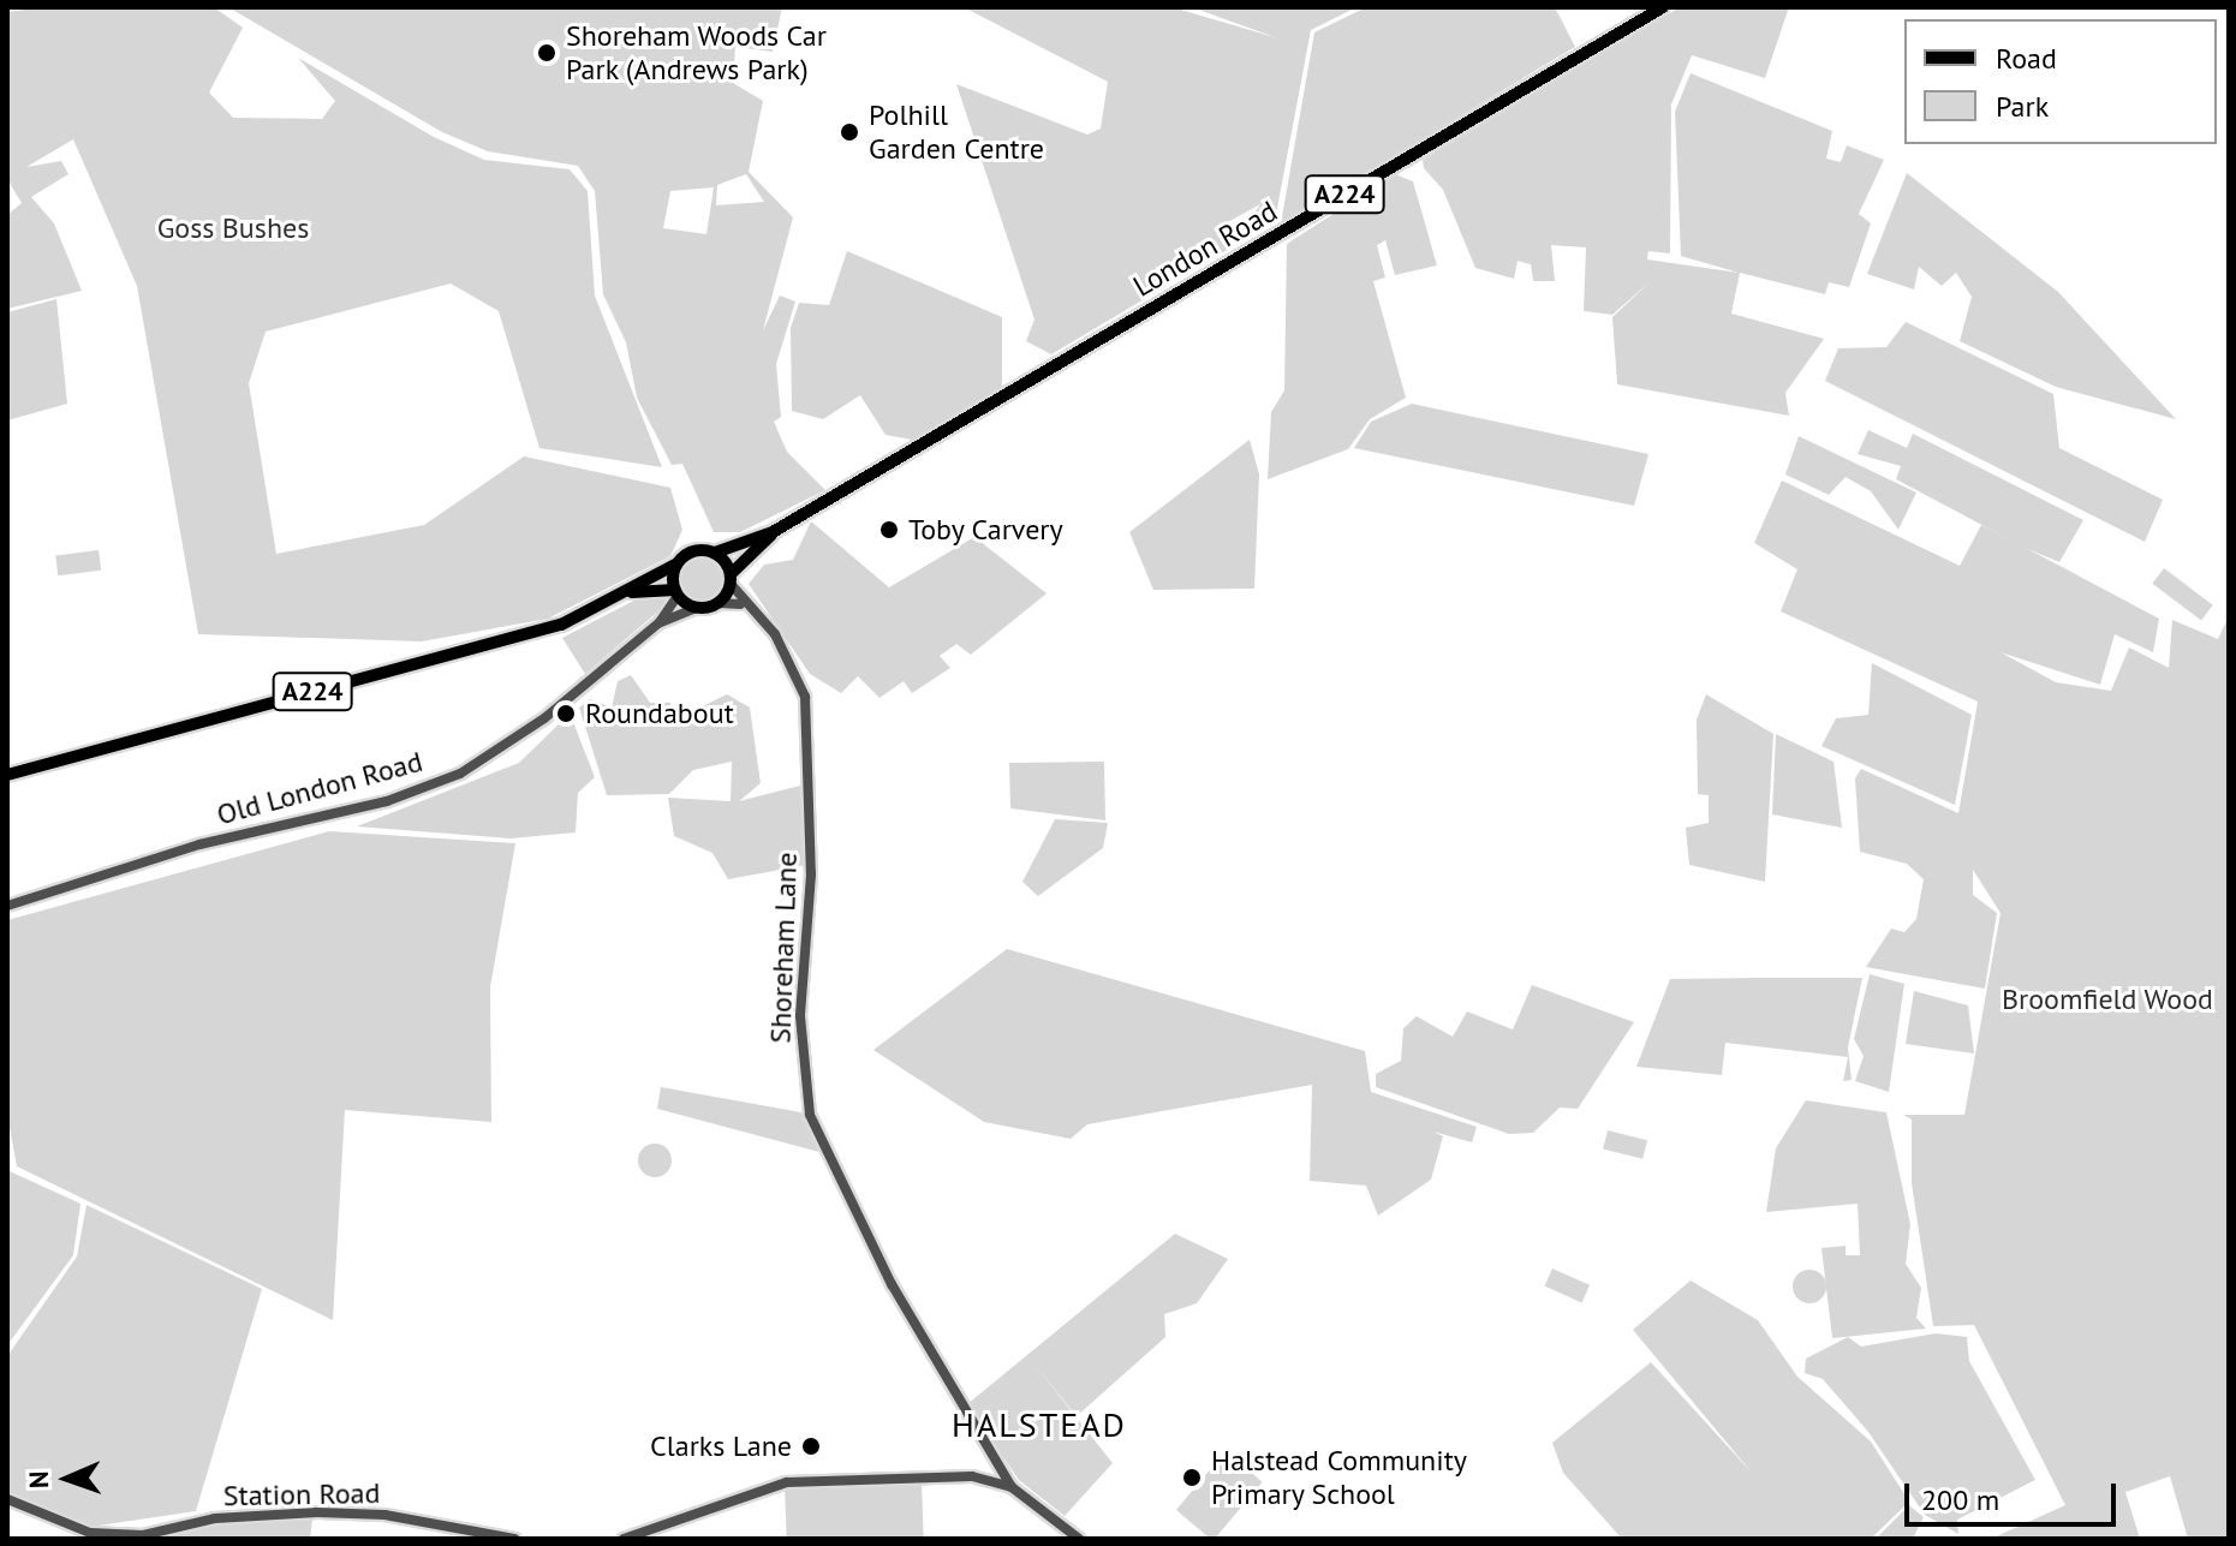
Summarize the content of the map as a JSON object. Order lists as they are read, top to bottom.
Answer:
{
  "streets": {
    "main road": ["A224", "London Road"],
    "street": ["Old London Road", "Shoreham Lane", "Station Road"]
  },
  "crossings": [
    ["A224", "London Road"],
    ["A224", "Old London Road"],
    ["A224", "Shoreham Lane"],
    ["London Road", "Old London Road"],
    ["London Road", "Shoreham Lane"],
    ["Old London Road", "Shoreham Lane"]
  ],
  "districts": ["HALSTEAD"],
  "parks": ["Goss Bushes", "Broomfield Wood"],
  "places": [
    "Shoreham Woods Car Park (Andrews Park)",
    "Polhill Garden Centre",
    "Toby Carvery",
    "Roundabout",
    "Clarks Lane",
    "Halstead Community Primary School"
  ],
  "legend": ["Road", "Park"],
  "scale_bar": "200 m",
  "north": "left"
}
